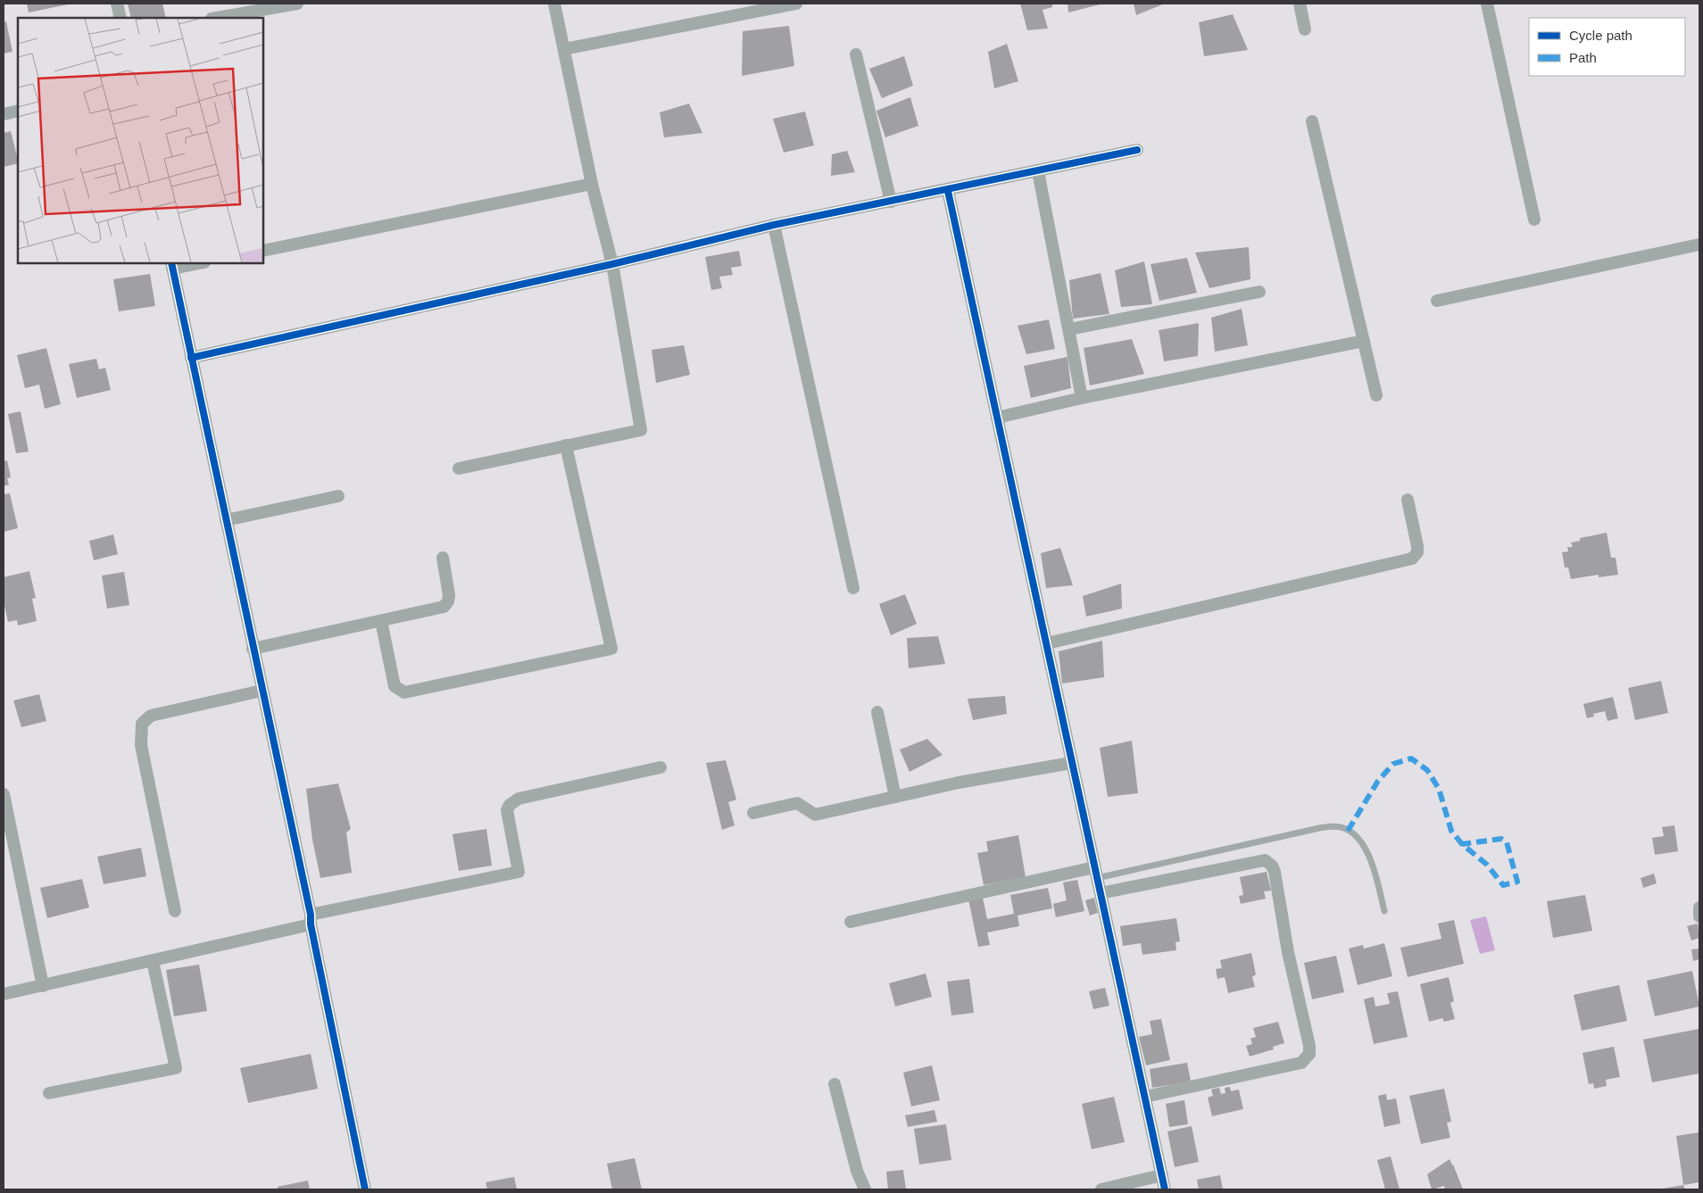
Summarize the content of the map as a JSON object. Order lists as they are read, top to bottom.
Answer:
{
  "legend": ["Cycle path", "Path"]
}
